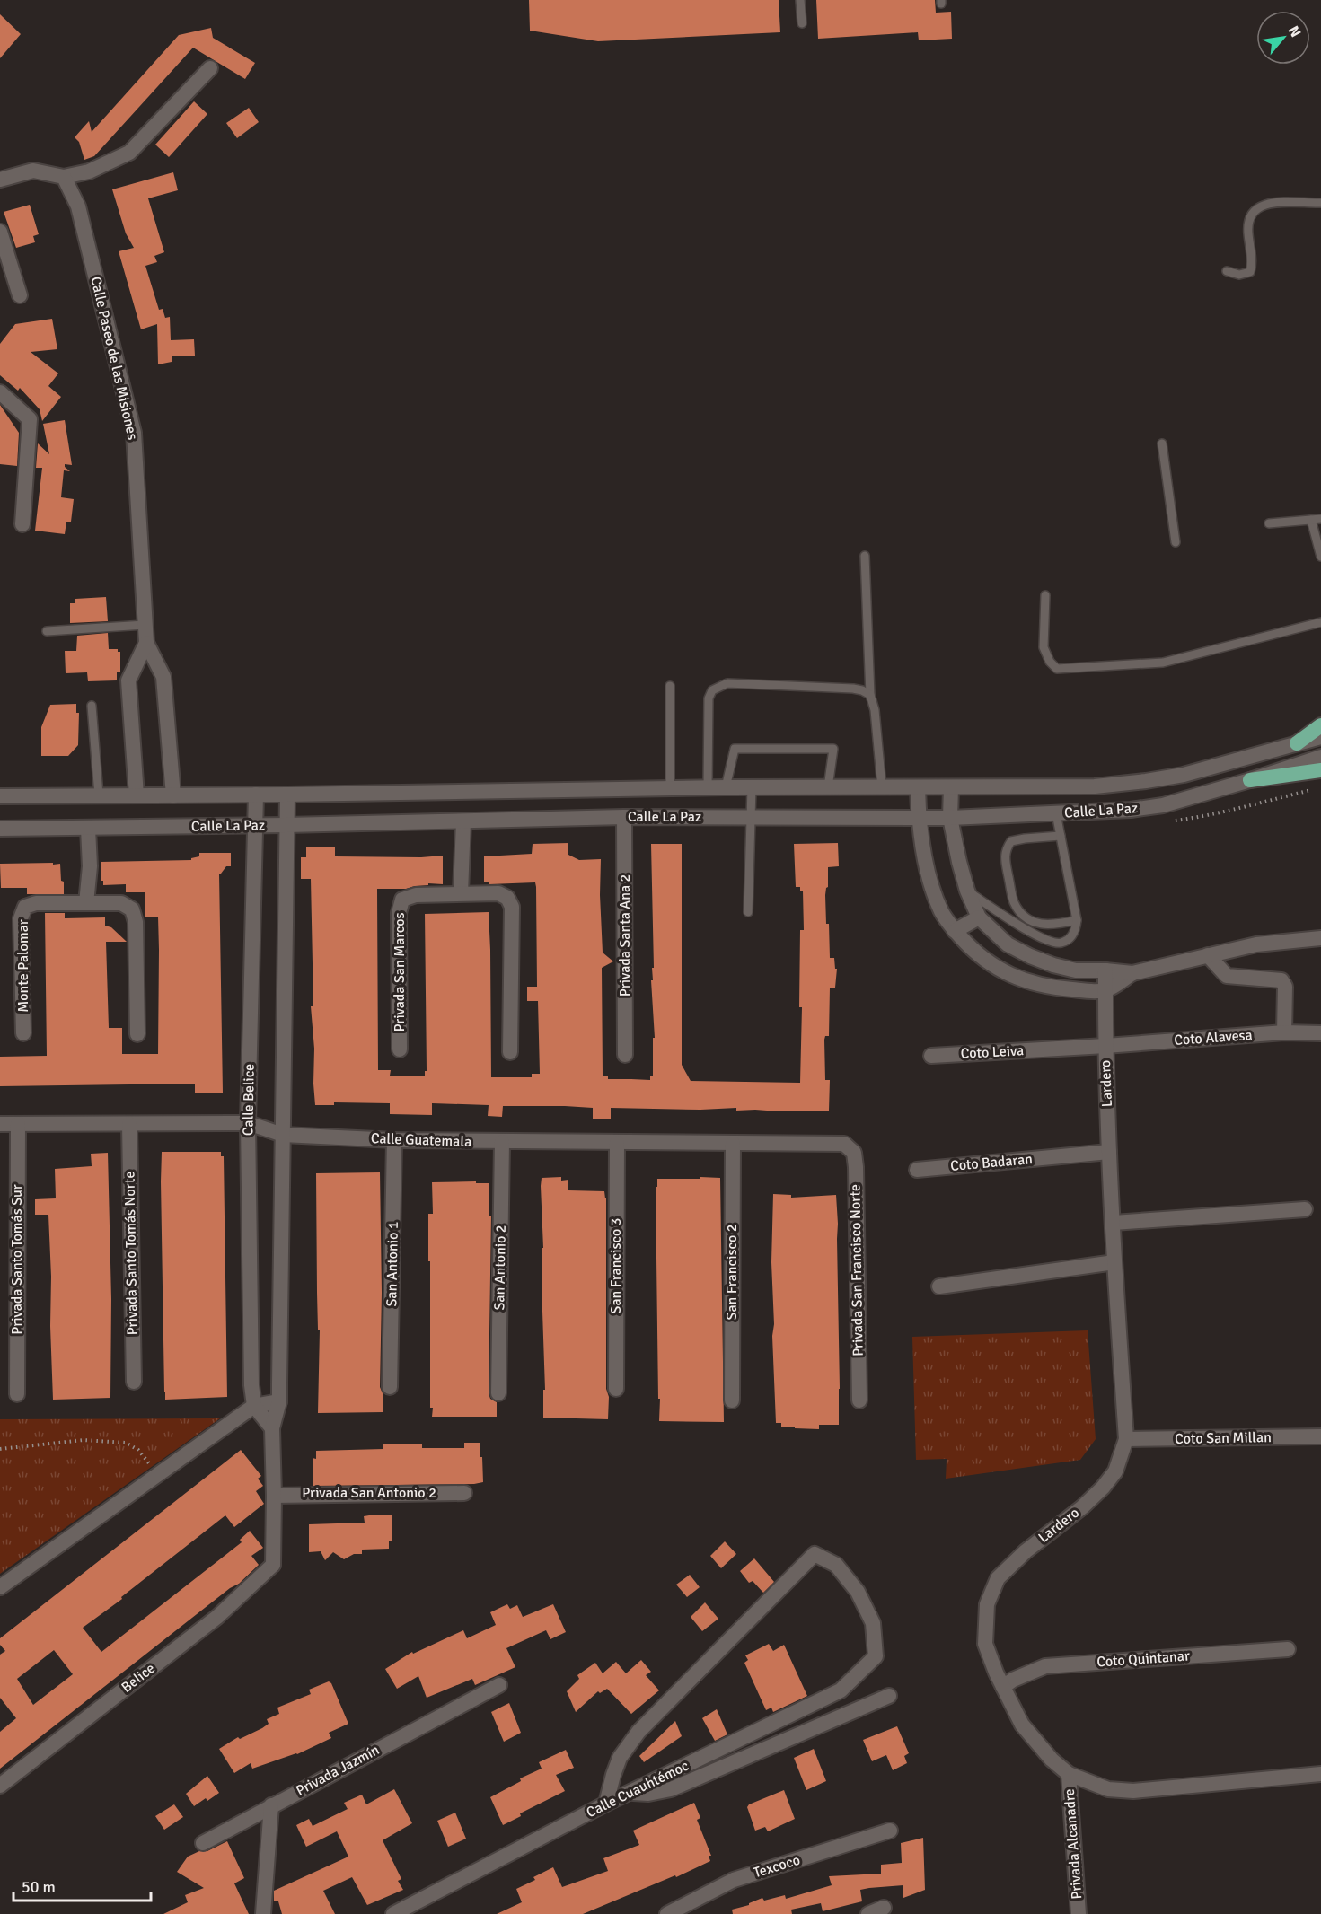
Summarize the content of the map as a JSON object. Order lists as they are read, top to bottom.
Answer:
{
  "streets": {
    "street": [
      "Calle Paseo de las Misiones",
      "Calle La Paz",
      "Privada Santa Ana 2",
      "Monte Palomar",
      "Privada San Marcos",
      "Coto Alavesa",
      "Coto Leiva",
      "Lardero",
      "Calle Belice",
      "Calle Guatemala",
      "Coto Badaran",
      "Privada Santo Tomás Norte",
      "Privada Santo Tomás Sur",
      "San Antonio 1",
      "San Francisco 3",
      "San Antonio 2",
      "Privada San Francisco Norte",
      "San Francisco 2",
      "Coto San Millan",
      "Privada San Antonio 2",
      "Coto Quintanar",
      "Belice",
      "Privada Jazmín",
      "Calle Cuauhtémoc",
      "Privada Alcanadre",
      "Texcoco"
    ]
  },
  "crossings": [
    ["Calle Paseo de las Misiones", "Calle La Paz"],
    ["Calle La Paz", "Privada Santa Ana 2"],
    ["Calle La Paz", "Calle Belice"],
    ["Coto Alavesa", "Coto Leiva"],
    ["Coto Alavesa", "Lardero"],
    ["Lardero", "Coto Badaran"],
    ["Lardero", "Coto San Millan"],
    ["Lardero", "Coto Quintanar"],
    ["Lardero", "Privada Alcanadre"],
    ["Calle Belice", "Calle Guatemala"],
    ["Calle Guatemala", "Privada Santo Tomás Norte"],
    ["Calle Guatemala", "Privada Santo Tomás Sur"],
    ["Calle Guatemala", "San Antonio 1"],
    ["Calle Guatemala", "San Francisco 3"],
    ["Calle Guatemala", "San Antonio 2"],
    ["Calle Guatemala", "Privada San Francisco Norte"],
    ["Calle Guatemala", "San Francisco 2"],
    ["Privada San Antonio 2", "Belice"]
  ],
  "scale_bar": "50 m",
  "north": "top right"
}
